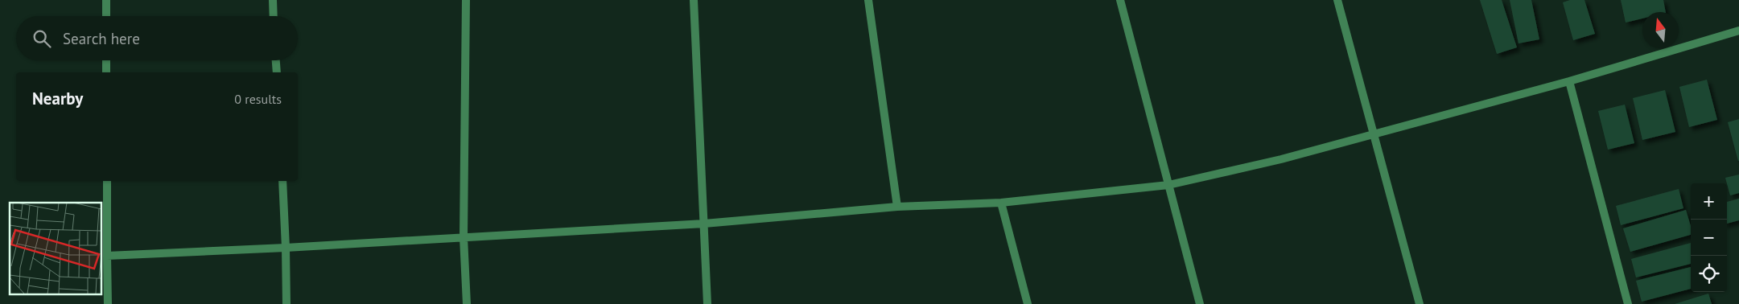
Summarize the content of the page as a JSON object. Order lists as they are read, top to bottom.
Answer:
{
  "north": "top",
  "page": {
    "search": "Search here",
    "heading": ["Nearby", "0 results"],
    "map_buttons": ["+", "−"]
  }
}
